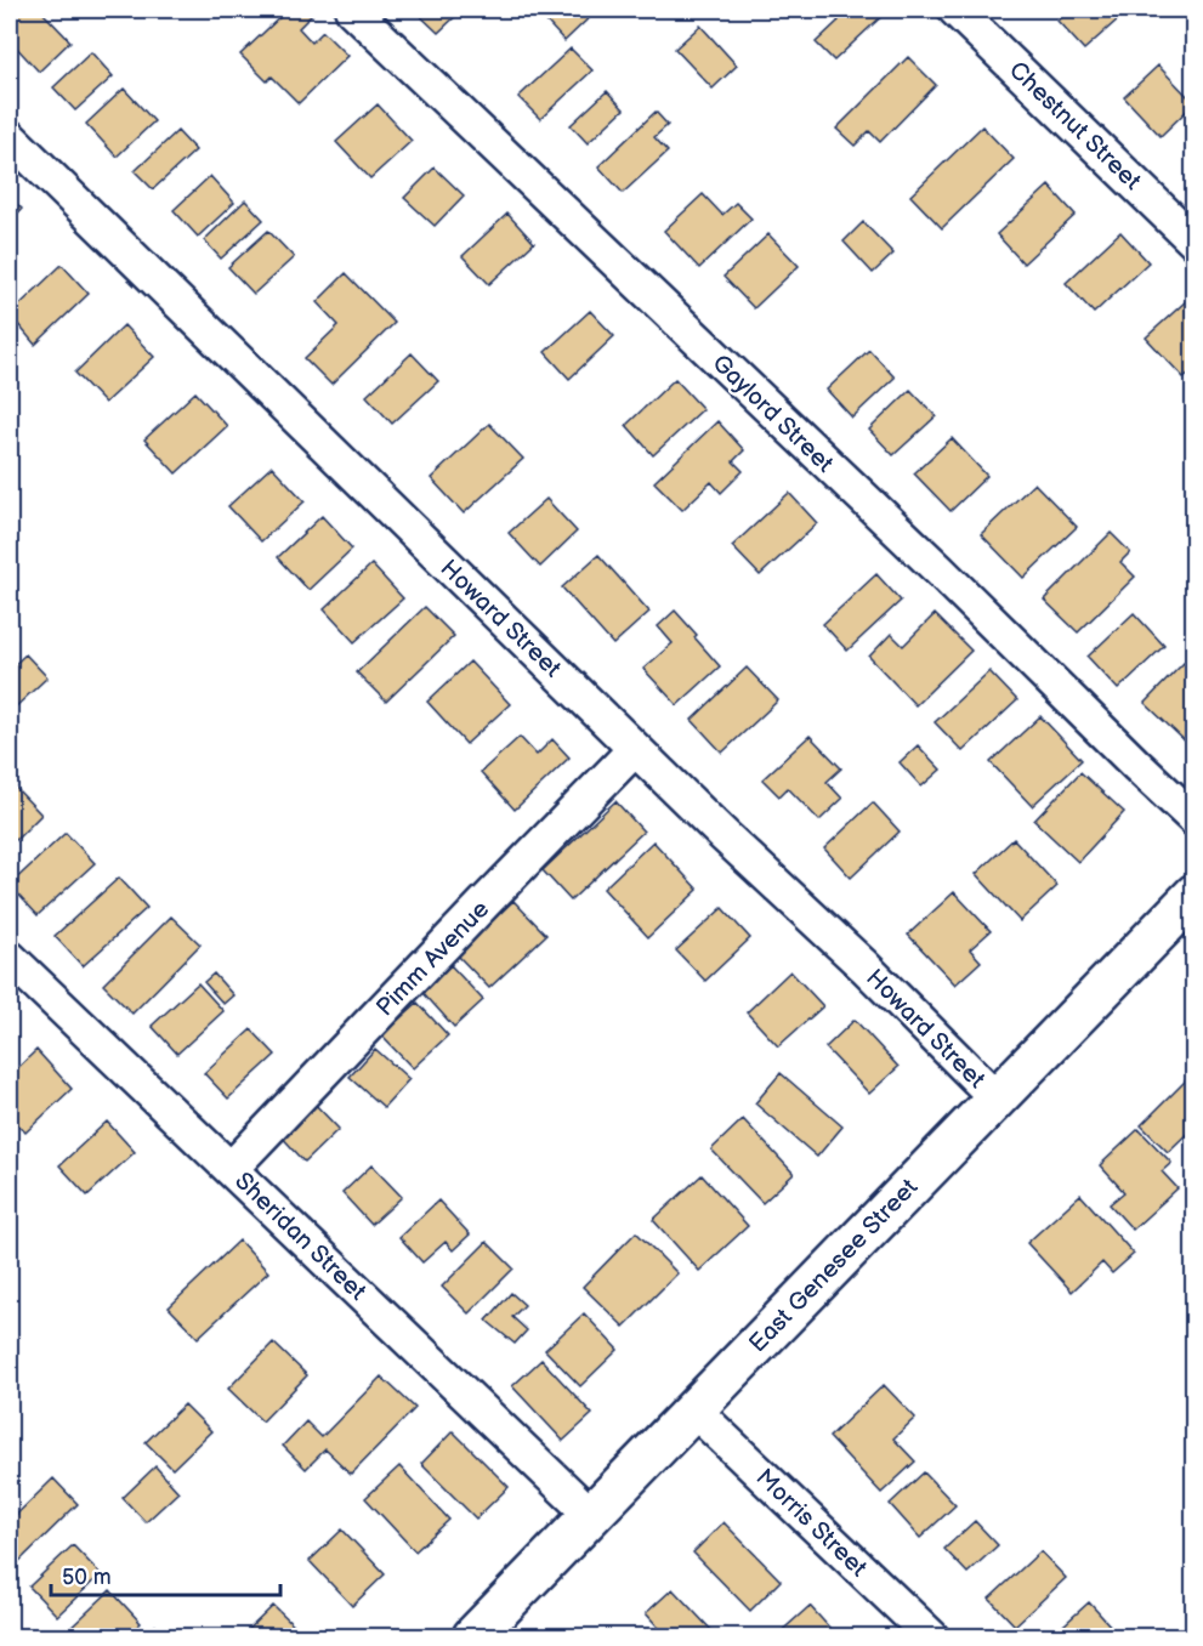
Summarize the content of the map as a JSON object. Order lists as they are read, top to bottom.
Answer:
{
  "streets": {
    "highway": ["East Genesee Street"],
    "street": [
      "Chestnut Street",
      "Gaylord Street",
      "Howard Street",
      "Pimm Avenue",
      "Sheridan Street",
      "Morris Street"
    ]
  },
  "crossings": [
    ["Howard Street", "Pimm Avenue"],
    ["Howard Street", "East Genesee Street"],
    ["Pimm Avenue", "Sheridan Street"],
    ["Sheridan Street", "East Genesee Street"],
    ["East Genesee Street", "Morris Street"]
  ],
  "scale_bar": "50 m"
}
